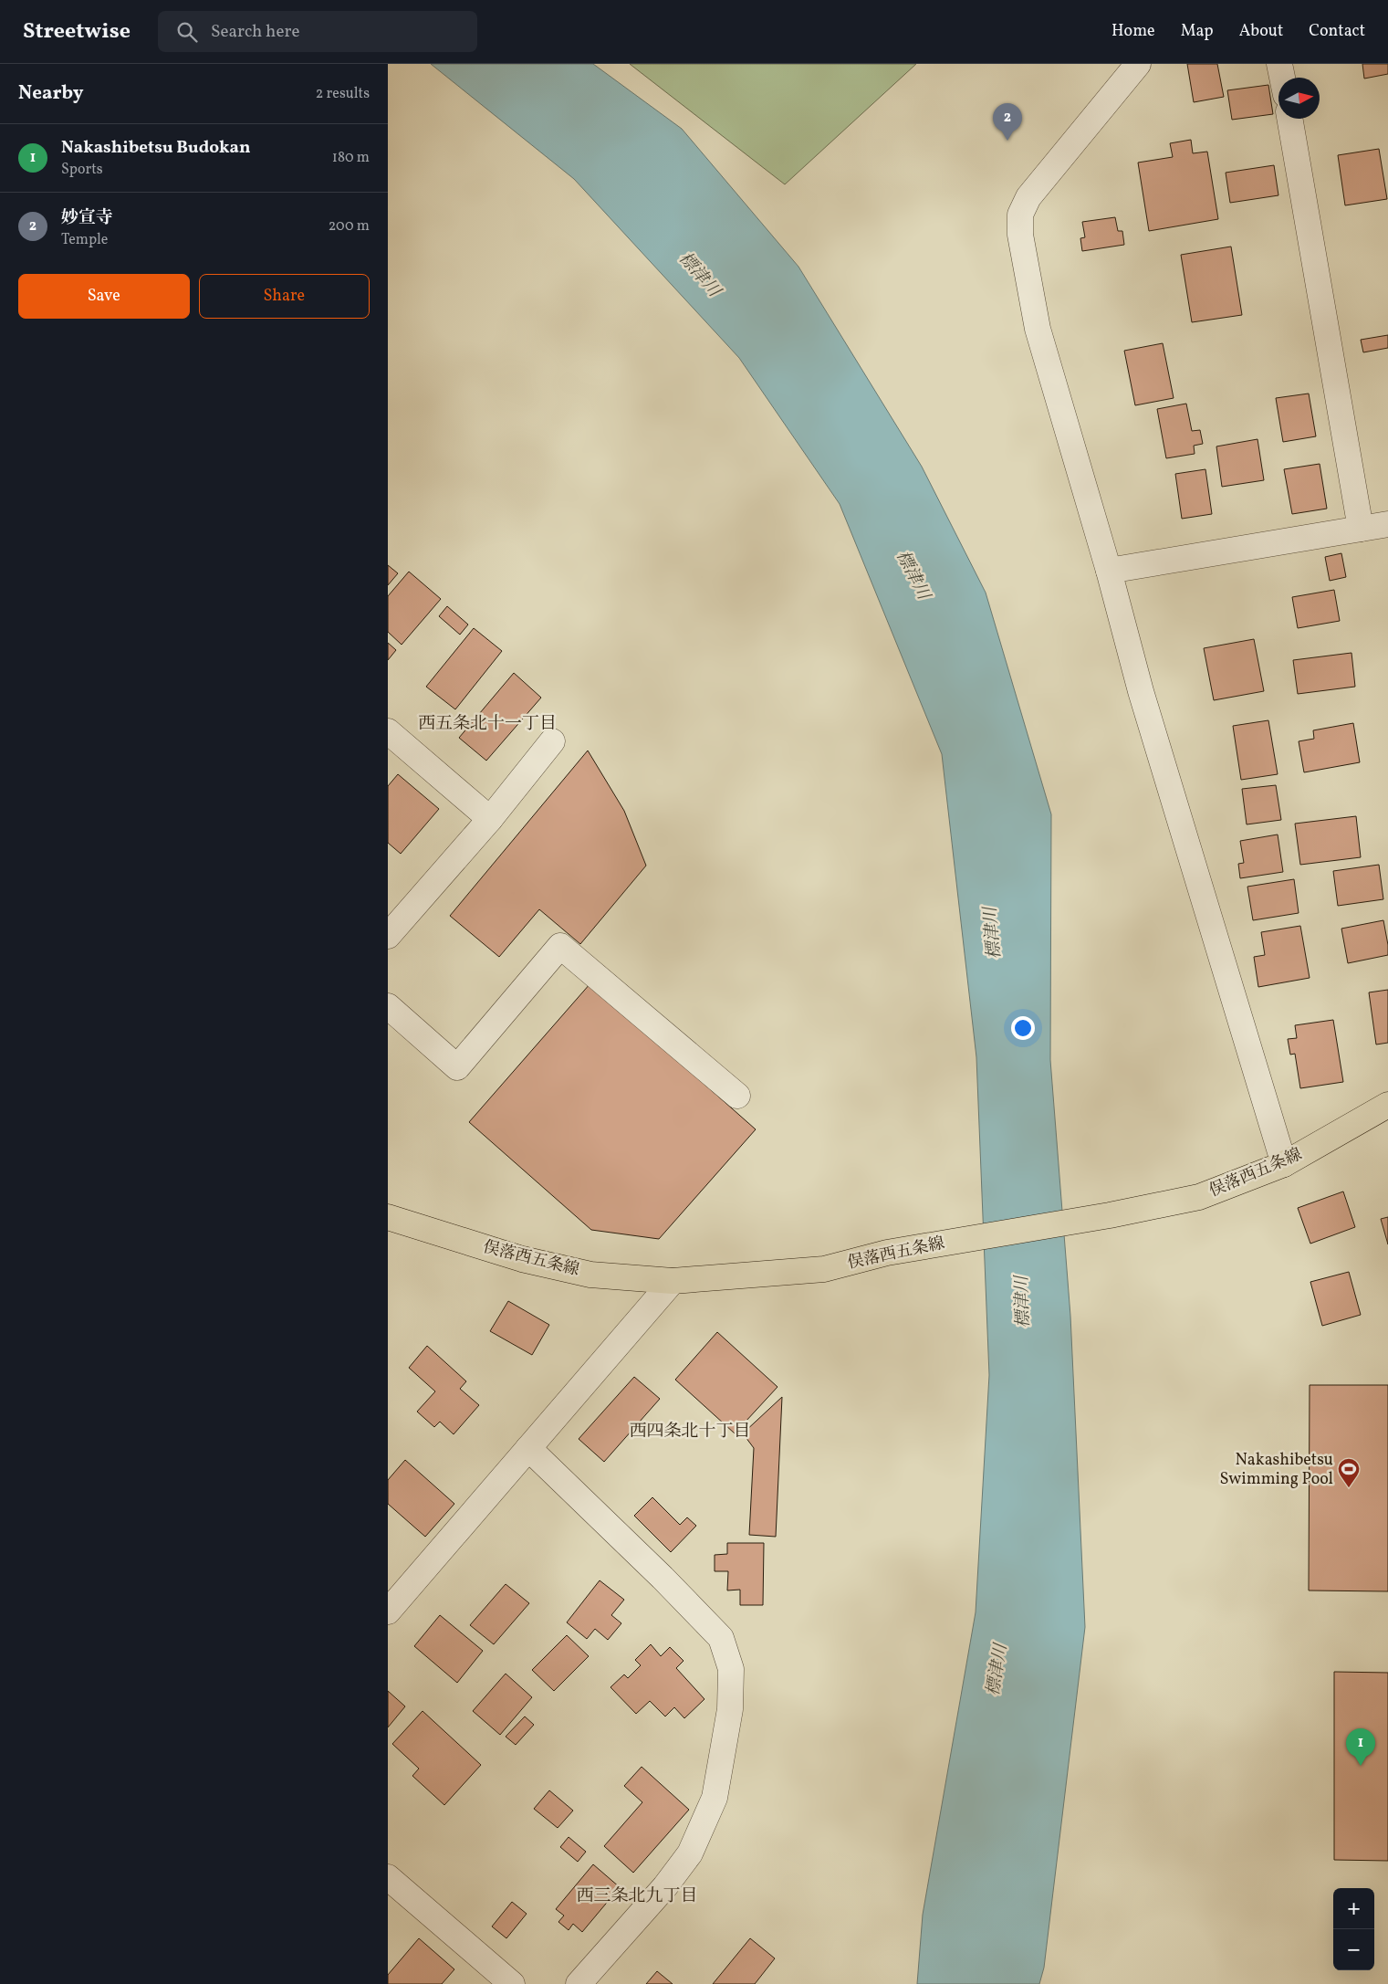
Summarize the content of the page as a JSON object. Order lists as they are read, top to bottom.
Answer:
{
  "streets": {
    "main road": ["俣落西五条線"]
  },
  "districts": ["西五条北十一丁目", "西四条北十丁目", "西三条北九丁目"],
  "water": ["標津川"],
  "places": {
    "sports": ["Nakashibetsu Swimming Pool"]
  },
  "north": "right",
  "page": {
    "header": "Streetwise",
    "search": "Search here",
    "nav": [
      "Home",
      "Map",
      "About",
      "Contact"
    ],
    "heading": ["Nearby", "2 results"],
    "pins": ["2", "1"],
    "list": [
      {
        "mark": "1",
        "name": "Nakashibetsu Budokan",
        "note": "Sports",
        "value": "180 m"
      },
      {
        "mark": "2",
        "name": "妙宣寺",
        "note": "Temple",
        "value": "200 m"
      }
    ],
    "buttons": ["Save", "Share"],
    "map_buttons": ["+", "−"]
  }
}
